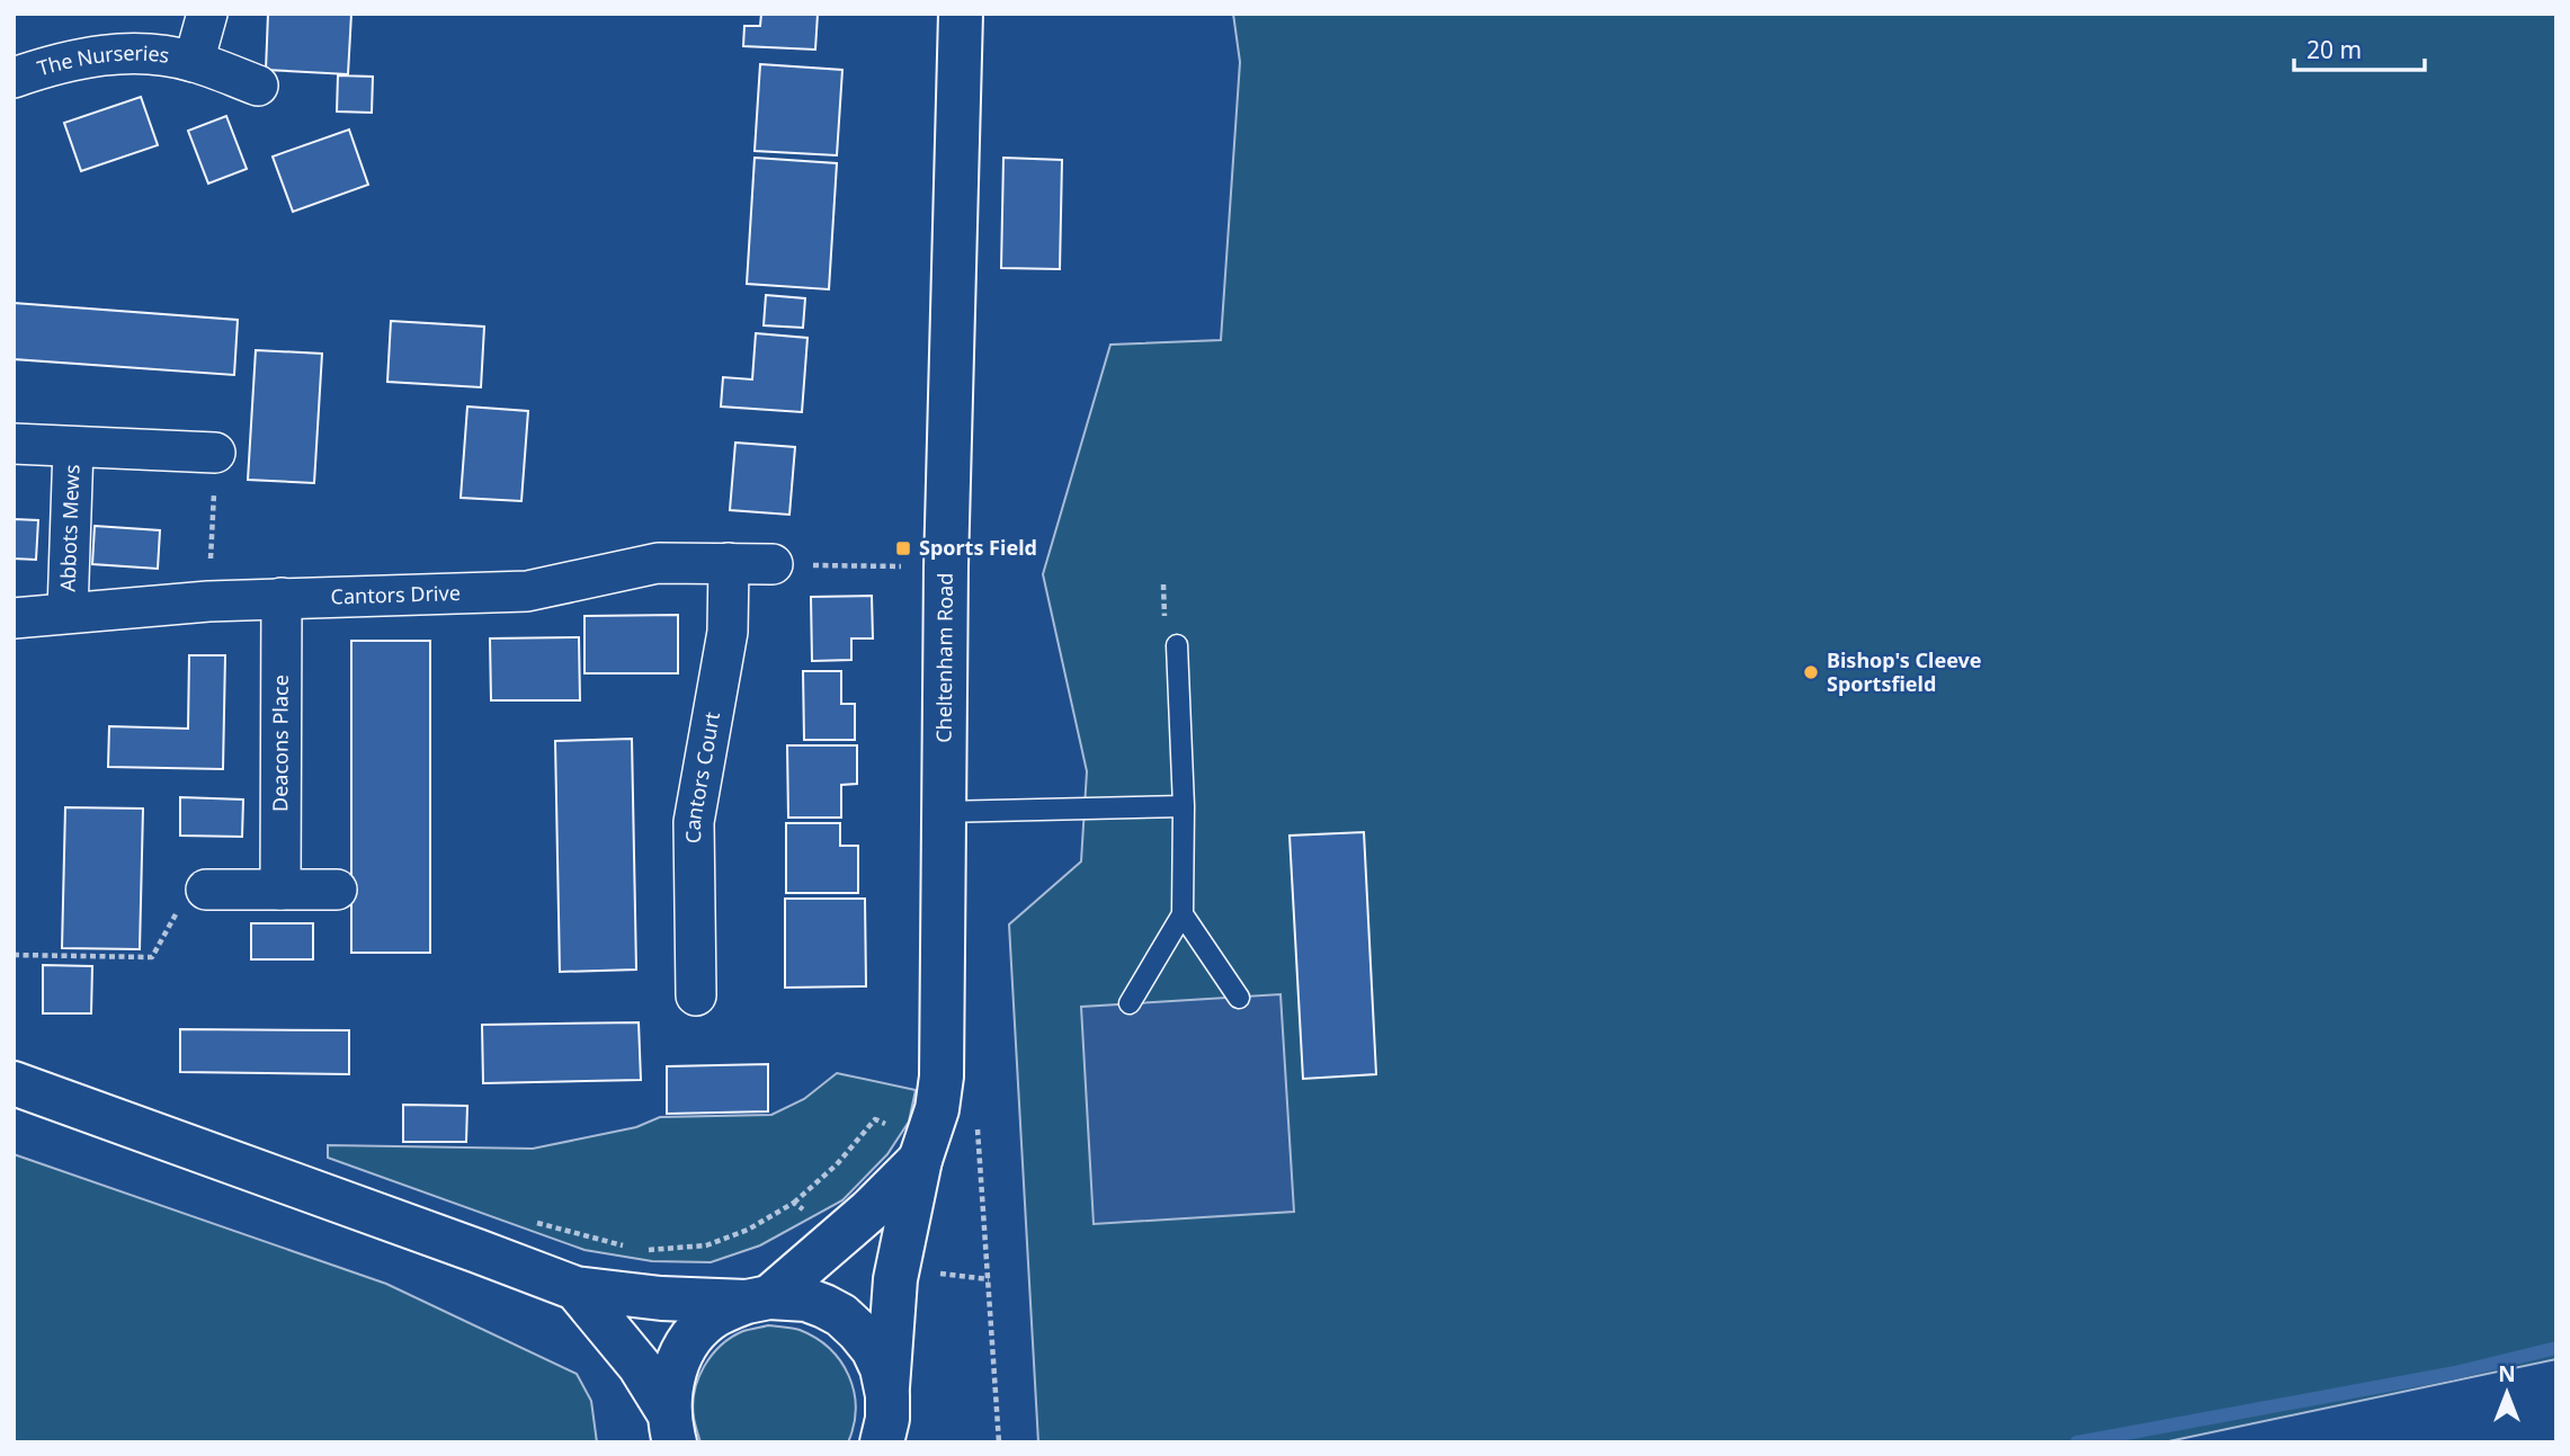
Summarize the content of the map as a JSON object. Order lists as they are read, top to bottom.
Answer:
{
  "streets": {
    "street": [
      "The Nurseries",
      "Abbots Mews",
      "Cantors Drive",
      "Cheltenham Road",
      "Deacons Place",
      "Cantors Court"
    ]
  },
  "crossings": [
    ["Abbots Mews", "Cantors Drive"],
    ["Cantors Drive", "Deacons Place"],
    ["Cantors Drive", "Cantors Court"]
  ],
  "places": {
    "transit": ["Sports Field"],
    "other": ["Bishop's Cleeve Sportsfield"]
  },
  "scale_bar": "20 m",
  "north": "top"
}
